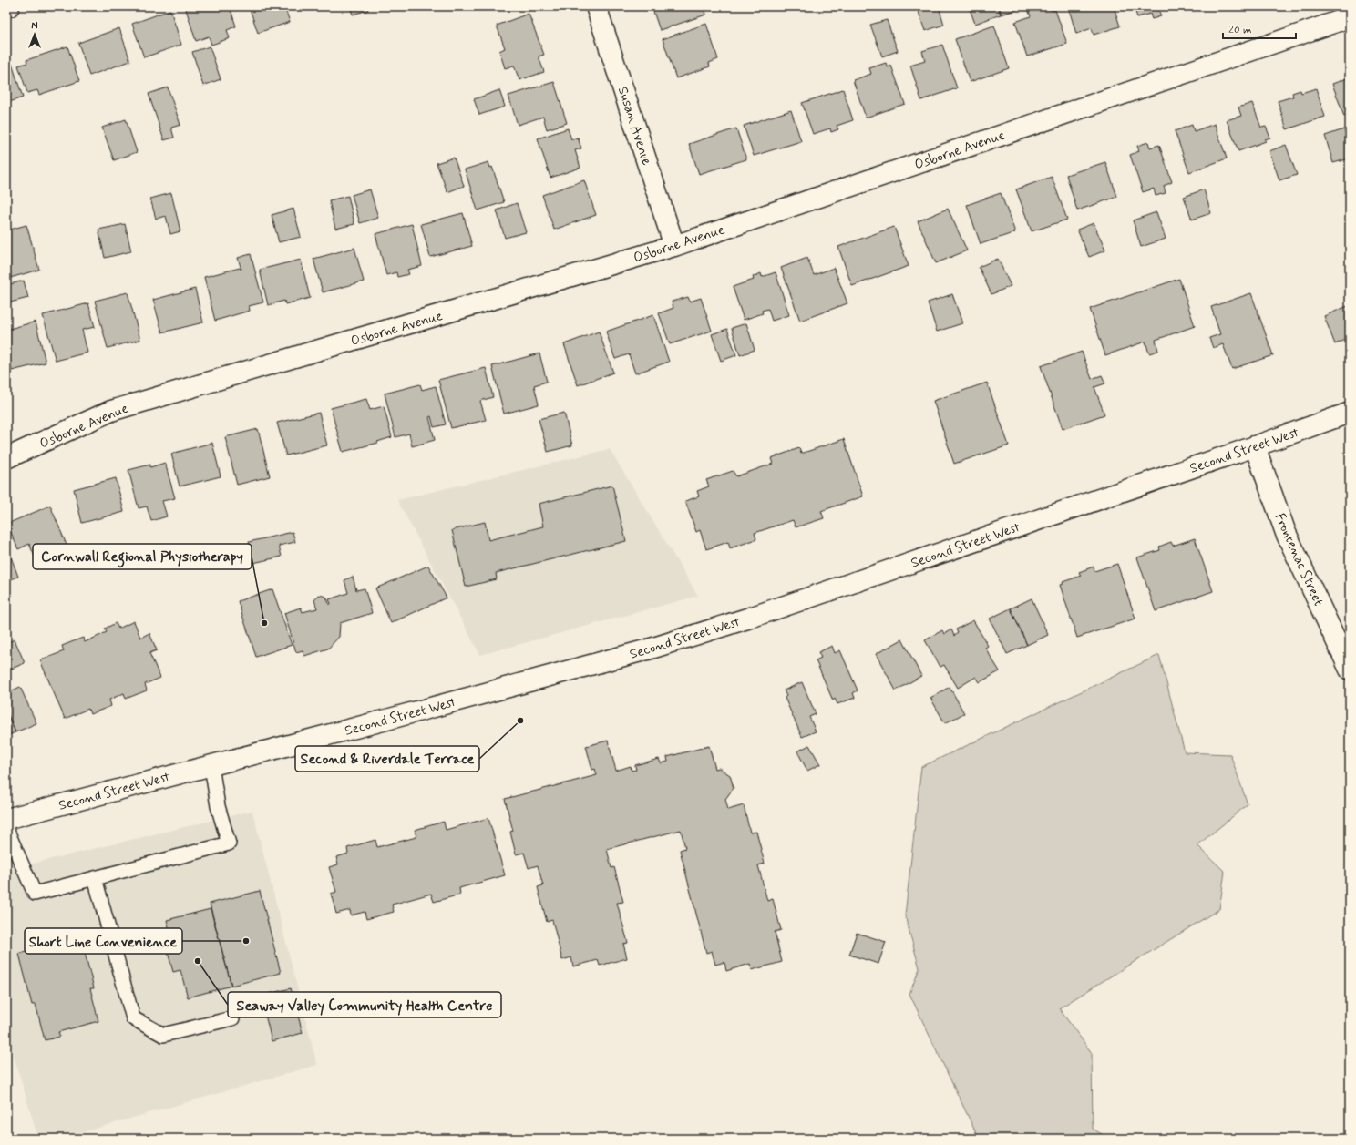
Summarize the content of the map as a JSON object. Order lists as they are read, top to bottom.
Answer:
{
  "streets": {
    "street": [
      "Susan Avenue",
      "Osborne Avenue",
      "Second Street West",
      "Frontenac Street"
    ]
  },
  "crossings": [
    ["Susan Avenue", "Osborne Avenue"],
    ["Second Street West", "Frontenac Street"]
  ],
  "places": [
    "Cornwall Regional Physiotherapy",
    "Second & Riverdale Terrace",
    "Short Line Convenience",
    "Seaway Valley Community Health Centre"
  ],
  "scale_bar": "20 m",
  "north": "top"
}
